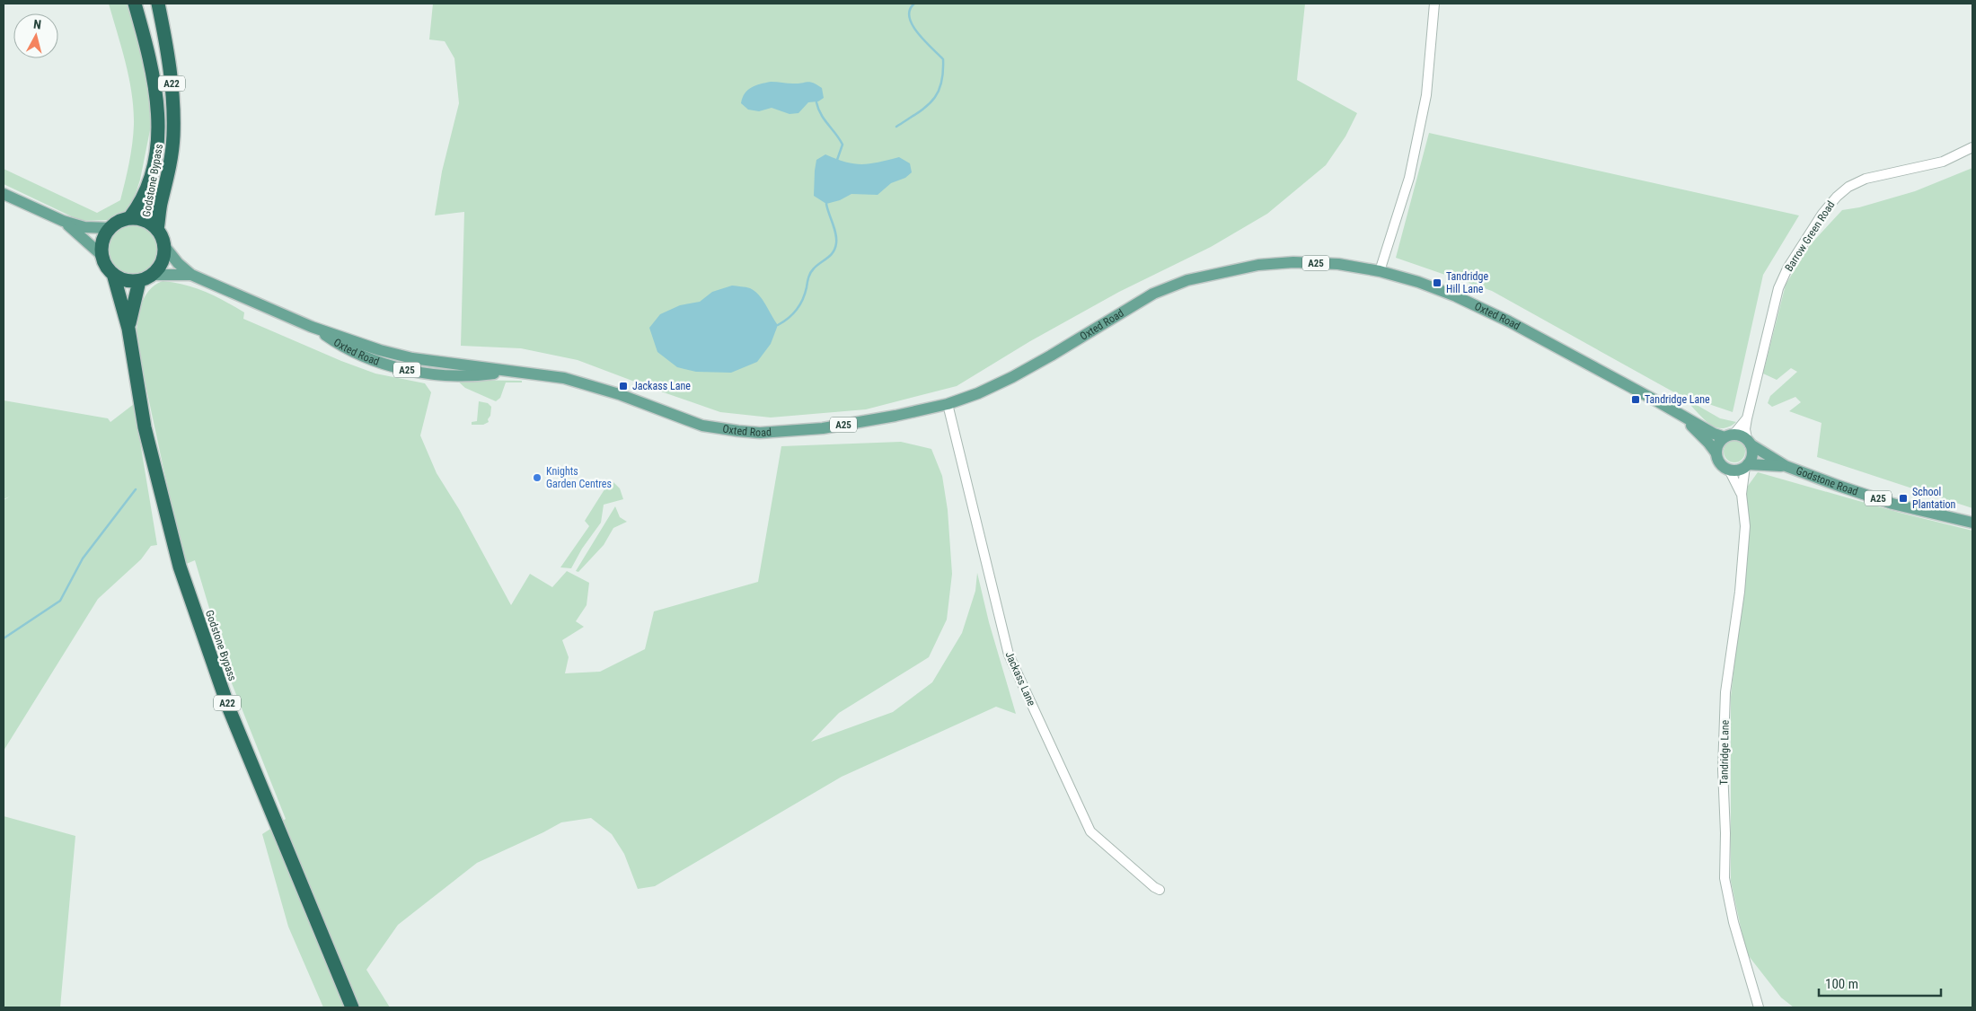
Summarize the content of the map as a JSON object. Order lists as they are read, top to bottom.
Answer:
{
  "streets": {
    "highway": ["A22", "Godstone Bypass"],
    "main road": ["A25", "Oxted Road", "Godstone Road"],
    "street": ["Barrow Green Road", "Jackass Lane", "Tandridge Lane"]
  },
  "crossings": [
    ["Godstone Bypass", "Oxted Road"],
    ["Barrow Green Road", "Oxted Road"],
    ["Barrow Green Road", "Godstone Road"],
    ["Barrow Green Road", "Tandridge Lane"],
    ["Oxted Road", "Godstone Road"],
    ["Oxted Road", "Jackass Lane"],
    ["Oxted Road", "Tandridge Lane"],
    ["Godstone Road", "Tandridge Lane"]
  ],
  "places": {
    "transit": [
      "Tandridge Hill Lane",
      "Jackass Lane",
      "Tandridge Lane",
      "School Plantation"
    ],
    "other": ["Knights Garden Centres"]
  },
  "scale_bar": "100 m",
  "north": "top"
}
